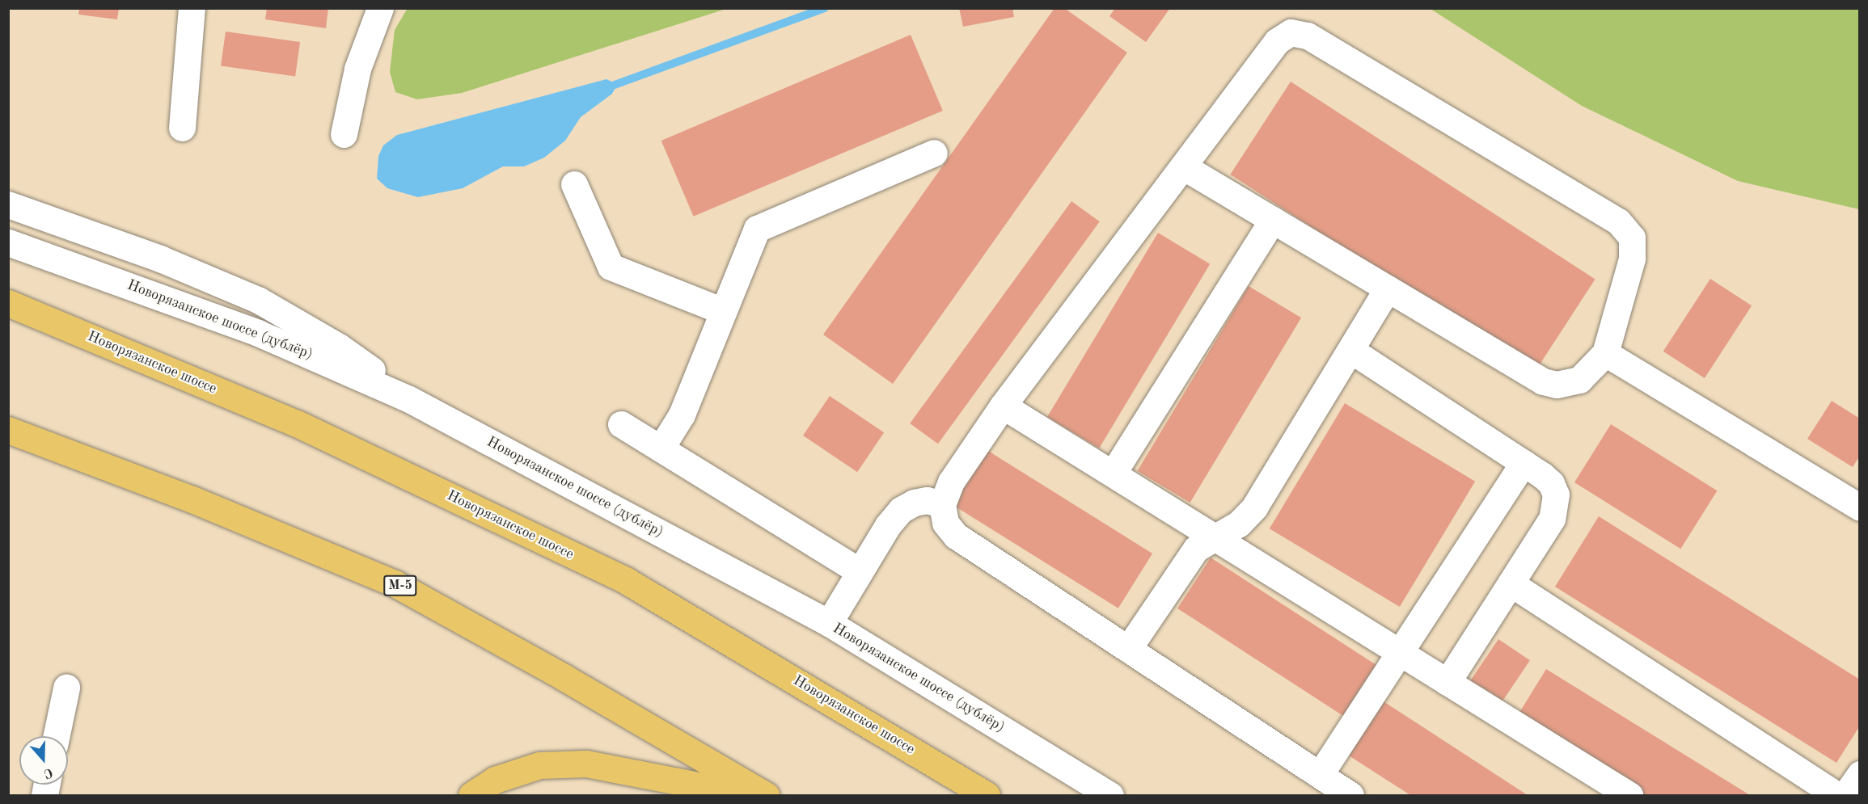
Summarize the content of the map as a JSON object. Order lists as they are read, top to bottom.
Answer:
{
  "streets": {
    "main road": ["Новорязанское шоссе", "М-5"],
    "street": ["Новорязанское шоссе (дублёр)"]
  },
  "north": "bottom"
}
